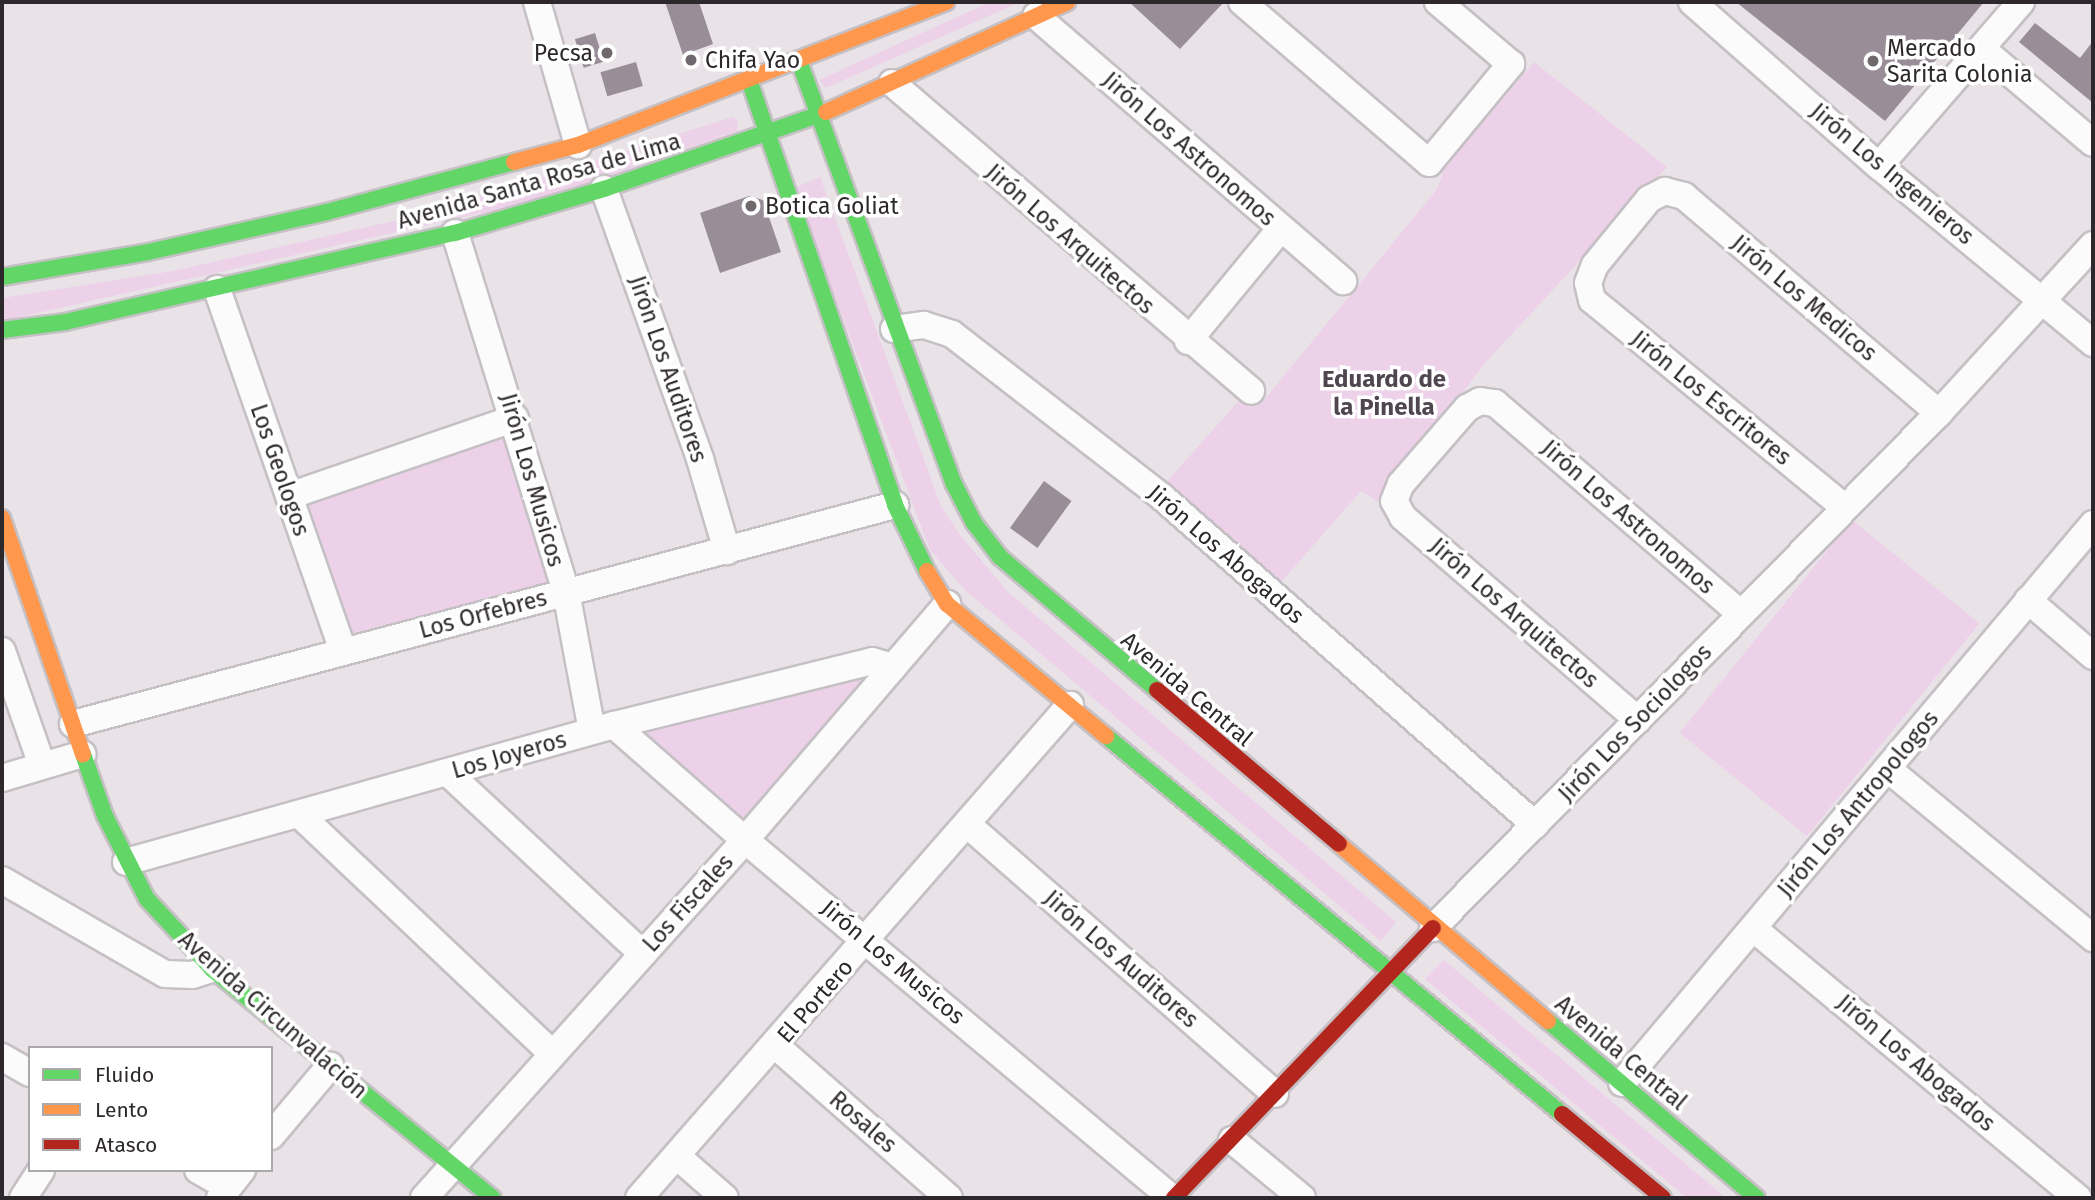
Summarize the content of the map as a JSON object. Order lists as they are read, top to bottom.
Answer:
{
  "streets": {
    "main road": [
      "Avenida Santa Rosa de Lima",
      "Avenida Central",
      "Jirón Los Sociologos",
      "Avenida Circunvalación"
    ],
    "street": [
      "Jirón Los Astronomos",
      "Jirón Los Ingenieros",
      "Jirón Los Arquitectos",
      "Jirón Los Medicos",
      "Jirón Los Auditores",
      "Jirón Los Escritores",
      "Los Geologos",
      "Jirón Los Musicos",
      "Jirón Los Abogados",
      "Los Orfebres",
      "Los Joyeros",
      "Jirón Los Antropologos",
      "Los Fiscales",
      "El Portero",
      "Rosales"
    ]
  },
  "crossings": [
    ["Jirón Los Astronomos", "Avenida Santa Rosa de Lima"],
    ["Jirón Los Astronomos", "Jirón Los Arquitectos"],
    ["Jirón Los Astronomos", "Jirón Los Sociologos"],
    ["Jirón Los Ingenieros", "Jirón Los Sociologos"],
    ["Avenida Santa Rosa de Lima", "Jirón Los Arquitectos"],
    ["Avenida Santa Rosa de Lima", "Jirón Los Auditores"],
    ["Avenida Santa Rosa de Lima", "Los Geologos"],
    ["Avenida Santa Rosa de Lima", "Jirón Los Musicos"],
    ["Avenida Santa Rosa de Lima", "Avenida Central"],
    ["Jirón Los Arquitectos", "Jirón Los Sociologos"],
    ["Jirón Los Medicos", "Jirón Los Escritores"],
    ["Jirón Los Medicos", "Jirón Los Sociologos"],
    ["Jirón Los Auditores", "Los Orfebres"],
    ["Jirón Los Auditores", "Jirón Los Sociologos"],
    ["Jirón Los Auditores", "El Portero"],
    ["Jirón Los Escritores", "Jirón Los Sociologos"],
    ["Los Geologos", "Los Orfebres"],
    ["Jirón Los Musicos", "Los Orfebres"],
    ["Jirón Los Musicos", "Jirón Los Sociologos"],
    ["Jirón Los Musicos", "Los Joyeros"],
    ["Jirón Los Musicos", "Los Fiscales"],
    ["Jirón Los Musicos", "El Portero"],
    ["Jirón Los Abogados", "Avenida Central"],
    ["Jirón Los Abogados", "Jirón Los Sociologos"],
    ["Jirón Los Abogados", "Jirón Los Antropologos"],
    ["Los Orfebres", "Avenida Circunvalación"],
    ["Avenida Central", "Jirón Los Sociologos"],
    ["Avenida Central", "Jirón Los Antropologos"],
    ["Los Joyeros", "Los Fiscales"],
    ["Los Joyeros", "Avenida Circunvalación"],
    ["Los Fiscales", "Avenida Circunvalación"],
    ["El Portero", "Rosales"]
  ],
  "districts": ["Eduardo de la Pinella"],
  "places": [
    "Pecsa",
    "Chifa Yao",
    "Mercado Sarita Colonia",
    "Botica Goliat"
  ],
  "legend": ["Fluido", "Lento", "Atasco"]
}
